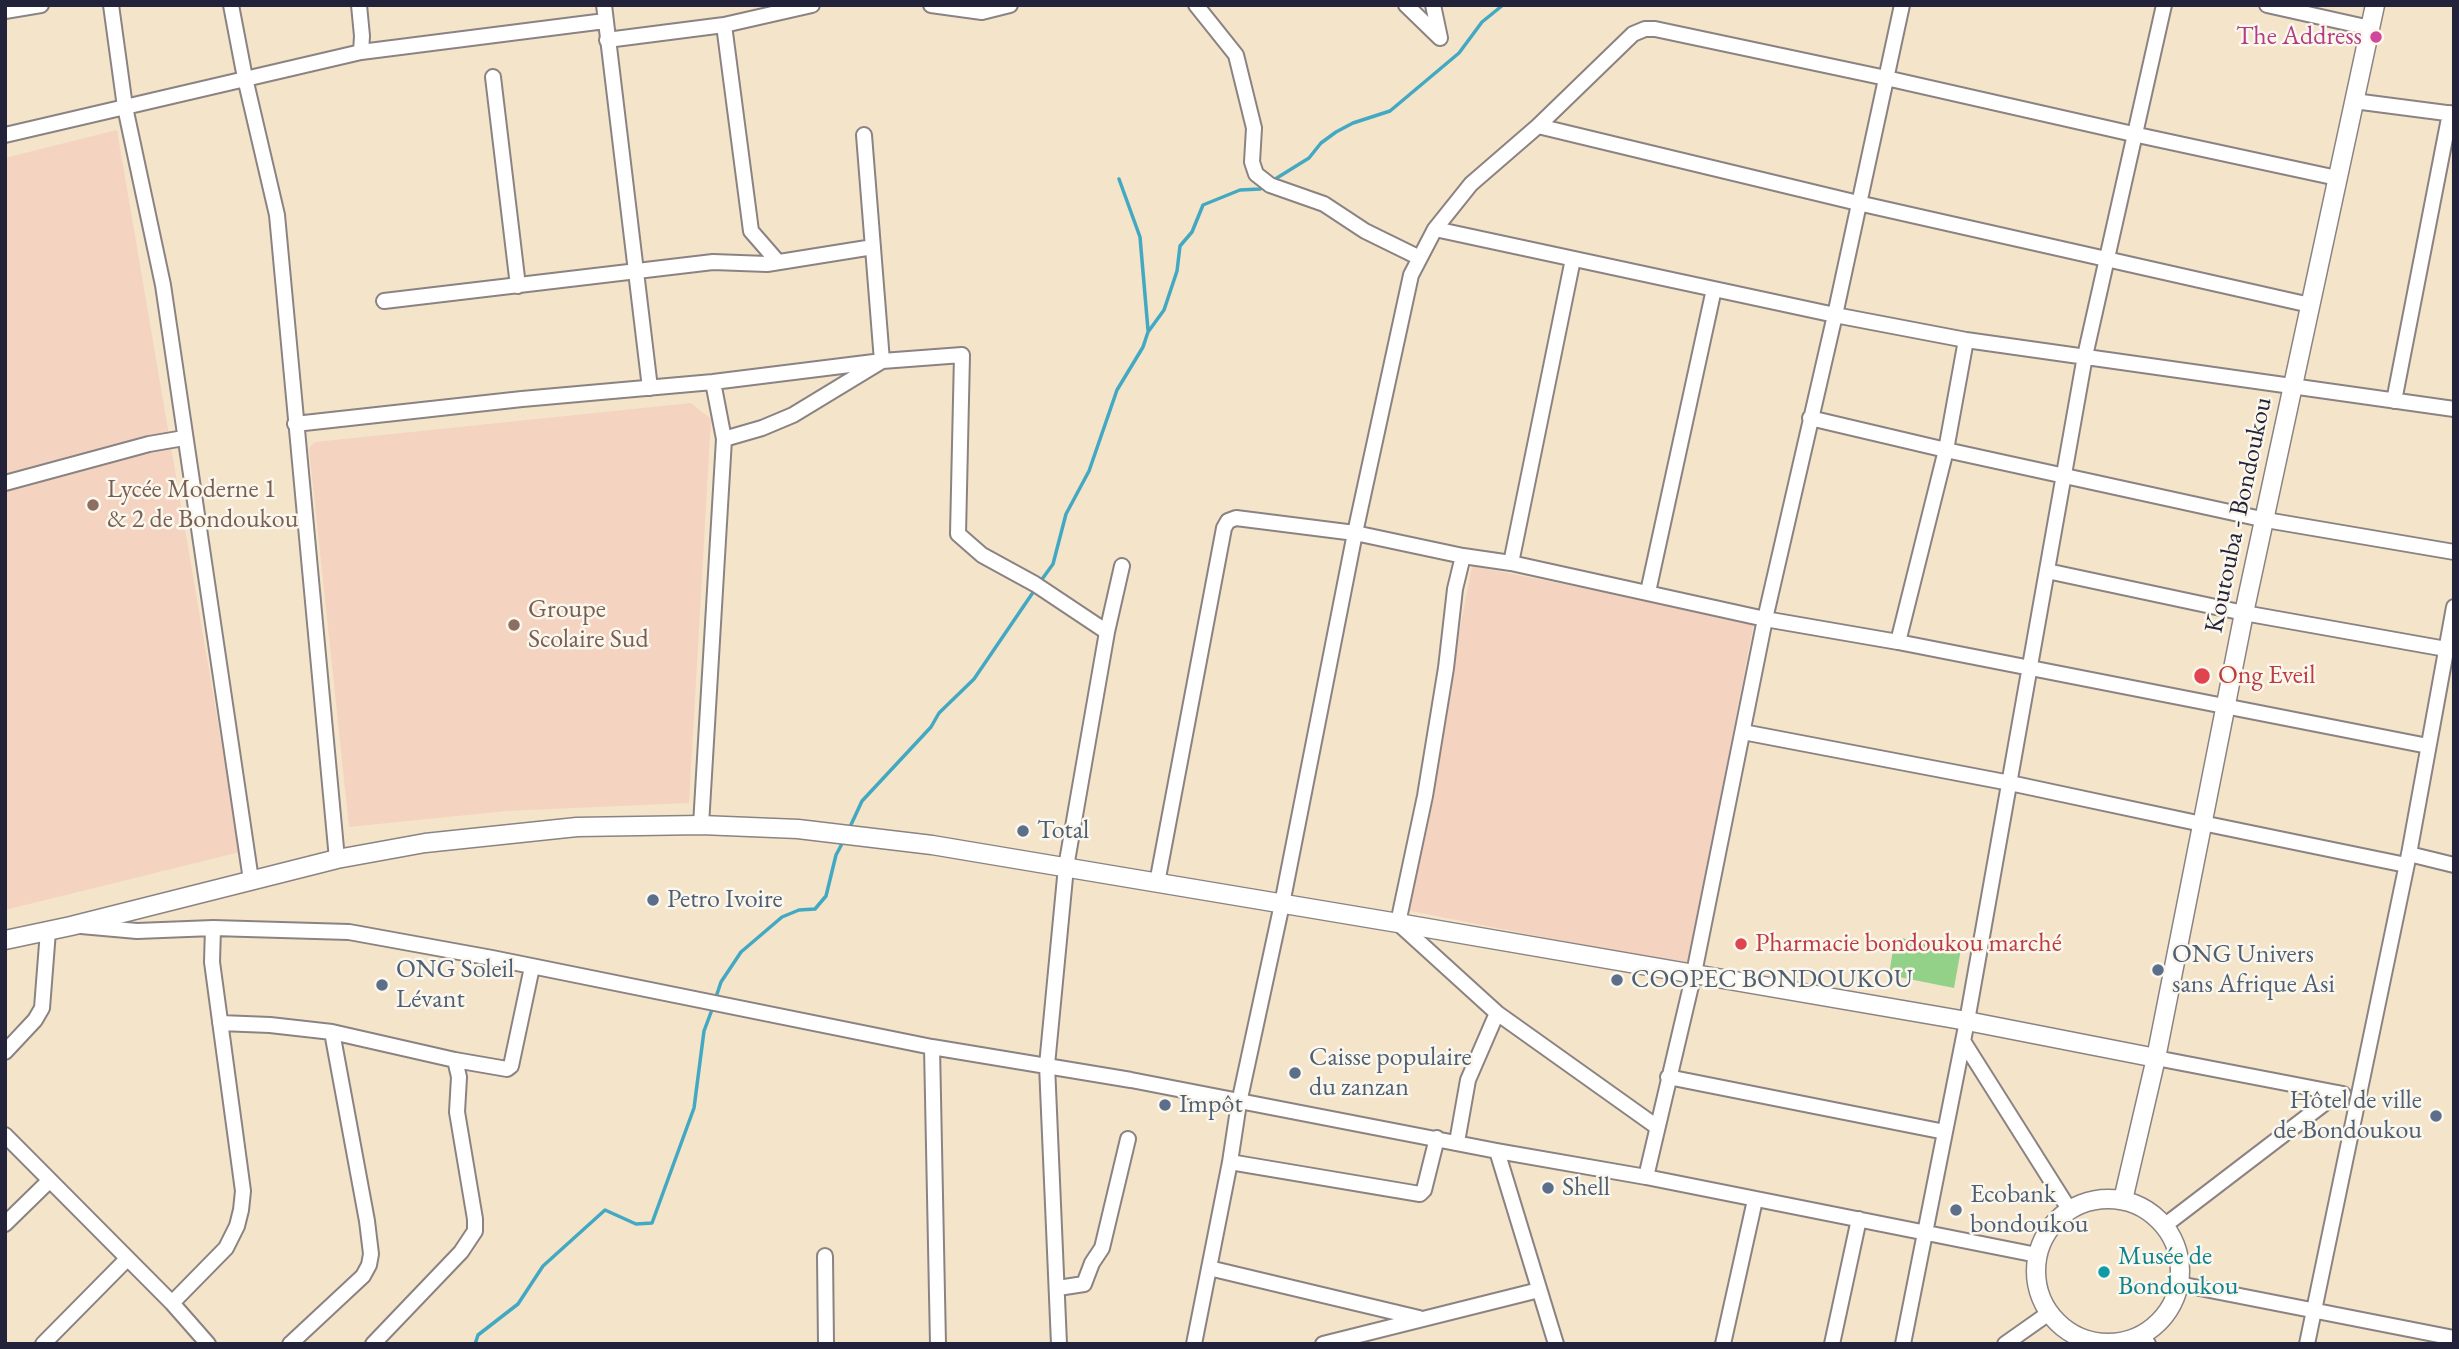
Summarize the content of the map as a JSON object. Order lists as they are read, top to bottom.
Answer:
{
  "streets": {
    "main road": ["Koutouba - Bondoukou"]
  },
  "places": [
    "The Address",
    "Lycée Moderne 1 & 2 de Bondoukou",
    "Groupe Scolaire Sud",
    "Ong Eveil",
    "Total",
    "Petro Ivoire",
    "Pharmacie bondoukou marché",
    "ONG Univers sans Afrique Asi",
    "COOPEC BONDOUKOU",
    "ONG Soleil Lévant",
    "Caisse populaire du zanzan",
    "Impôt",
    "Hôtel de ville de Bondoukou",
    "Shell",
    "Ecobank bondoukou",
    "Musée de Bondoukou"
  ]
}
